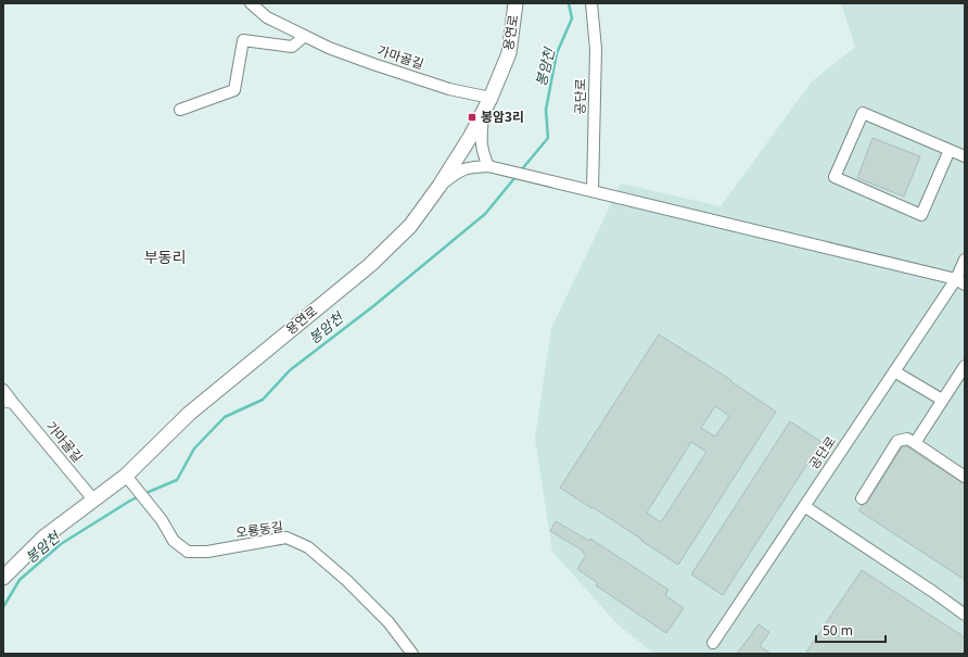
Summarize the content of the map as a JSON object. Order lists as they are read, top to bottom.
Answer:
{
  "streets": {
    "main road": ["용연로"],
    "street": ["가마골길", "공단로", "오룡동길"]
  },
  "crossings": [
    ["용연로", "가마골길"],
    ["용연로", "오룡동길"]
  ],
  "districts": ["부동리"],
  "water": ["봉암천"],
  "places": {
    "transit": ["봉암3리"]
  },
  "scale_bar": "50 m"
}
